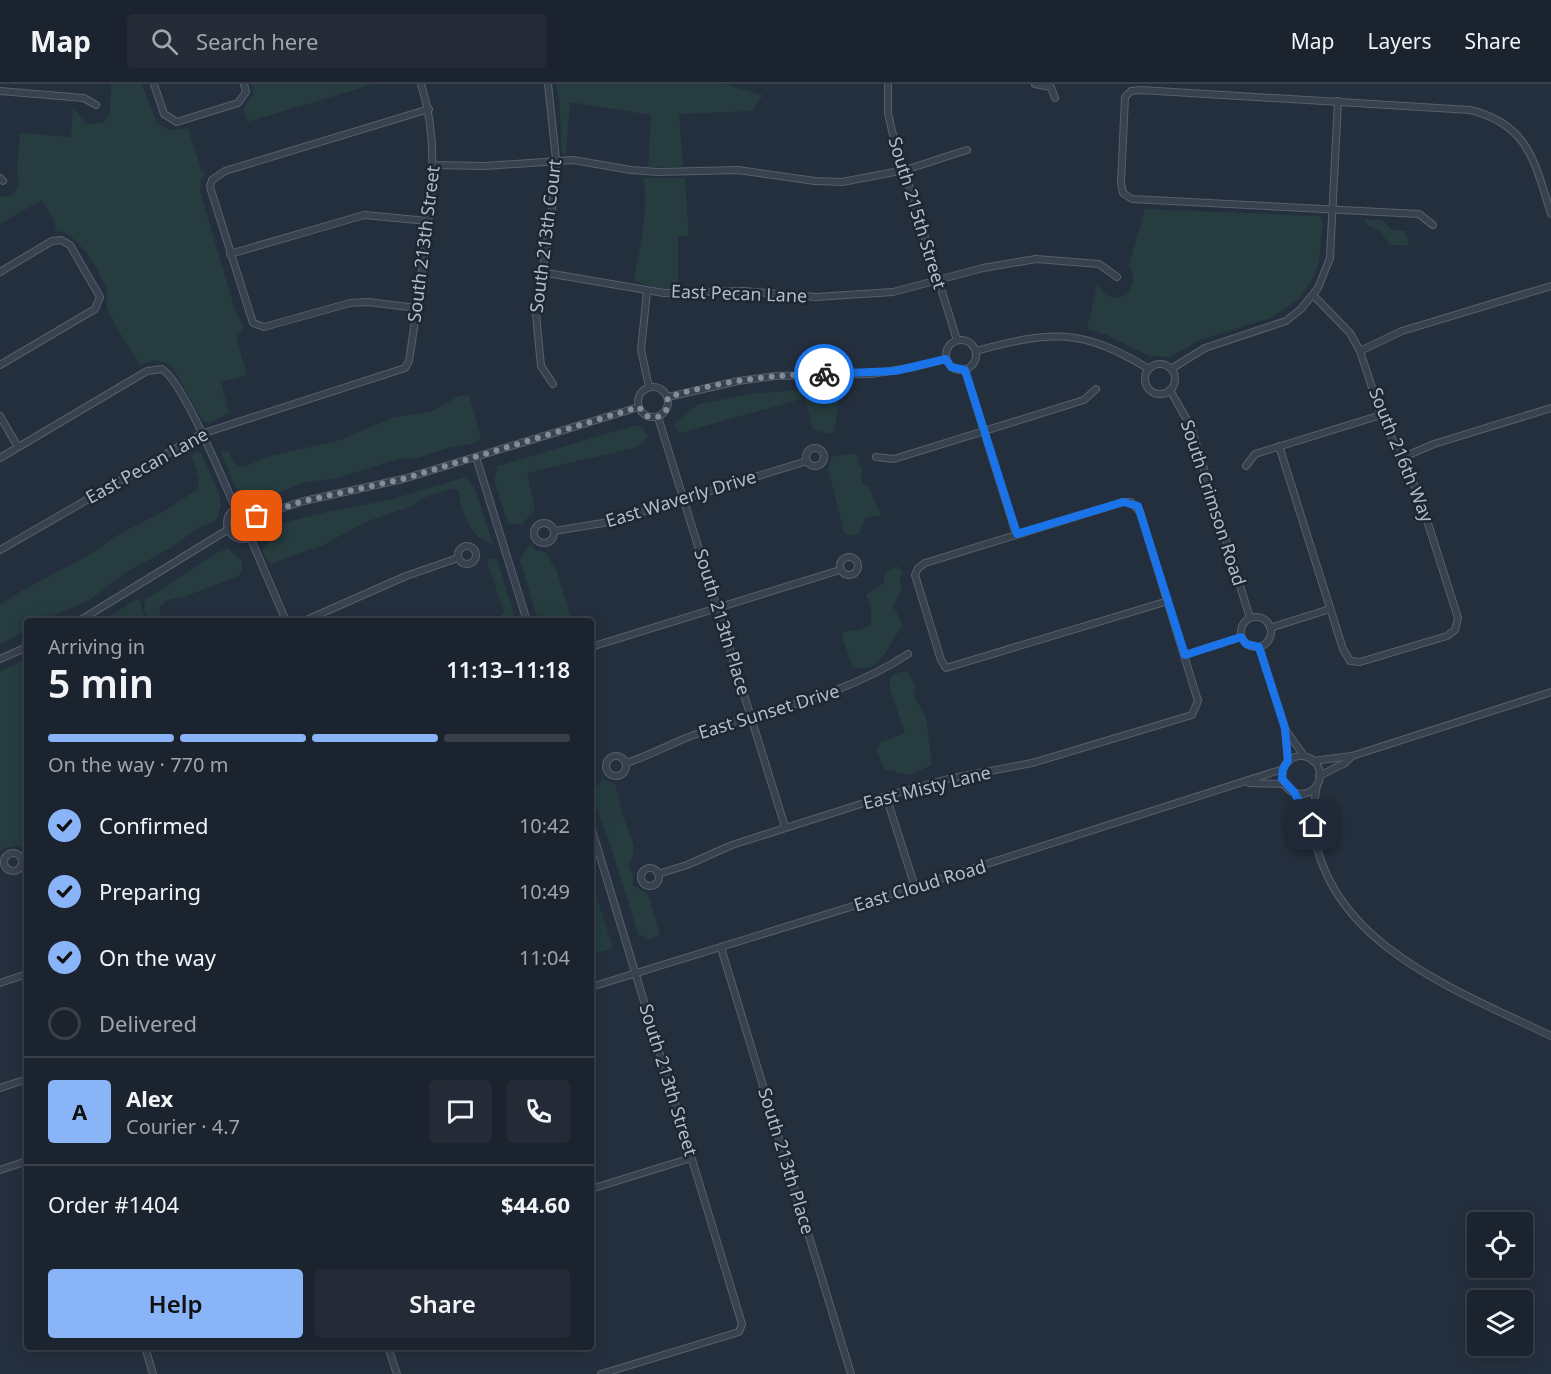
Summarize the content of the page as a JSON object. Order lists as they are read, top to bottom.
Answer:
{
  "streets": {
    "street": [
      "South 215th Street",
      "South 213th Court",
      "South 213th Street",
      "East Pecan Lane",
      "South 216th Way",
      "East Waverly Drive",
      "South Crimson Road",
      "South 213th Place",
      "East Sunset Drive",
      "East Misty Lane",
      "East Cloud Road"
    ]
  },
  "crossings": [
    ["South 215th Street", "East Pecan Lane"],
    ["South 213th Court", "East Pecan Lane"],
    ["South 213th Street", "East Pecan Lane"],
    ["South 213th Street", "East Cloud Road"],
    ["East Waverly Drive", "South 213th Place"],
    ["South 213th Place", "East Sunset Drive"],
    ["South 213th Place", "East Misty Lane"],
    ["South 213th Place", "East Cloud Road"]
  ],
  "page": {
    "header": "Map",
    "search": "Search here",
    "nav": ["Map", "Layers", "Share"],
    "heading": ["5 min", "Arriving in", "11:13–11:18"],
    "panel": [
      "Alex",
      "Courier · 4.7",
      "Order #1404",
      "$44.60"
    ],
    "bar": "On the way · 770 m",
    "list": [
      ["Confirmed", "10:42"],
      ["Preparing", "10:49"],
      ["On the way", "11:04"],
      "Delivered"
    ],
    "round": "A",
    "buttons": ["Help", "Share"]
  }
}
